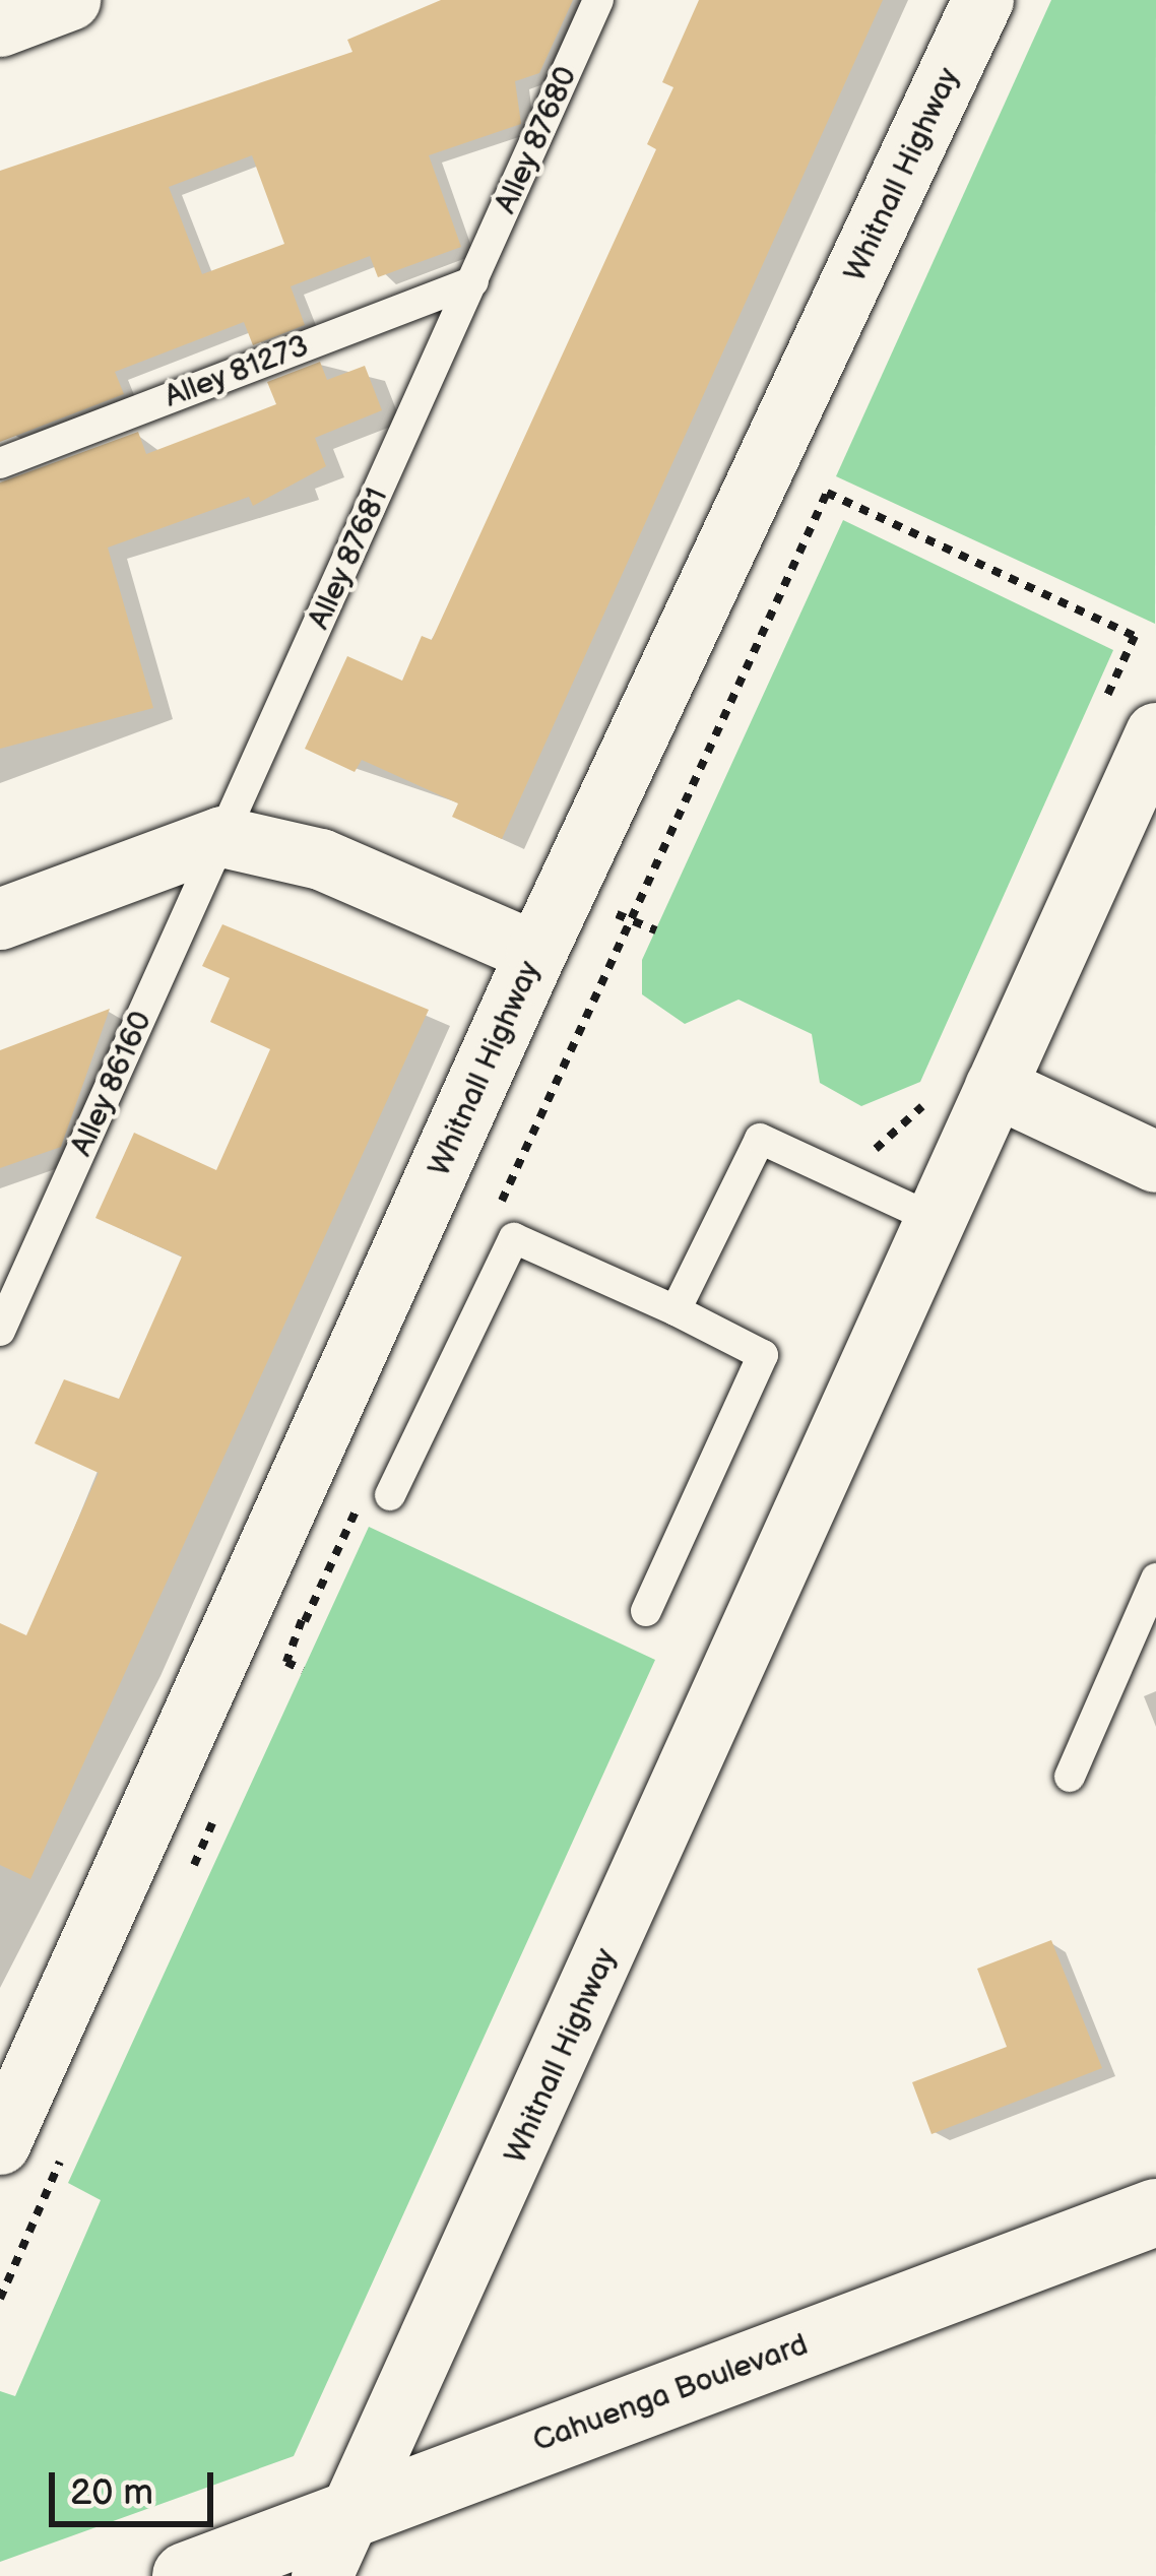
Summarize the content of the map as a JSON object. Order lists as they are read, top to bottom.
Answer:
{
  "streets": {
    "main road": ["Cahuenga Boulevard"],
    "street": ["Whitnall Highway"],
    "lane": [
      "Alley 87680",
      "Alley 81273",
      "Alley 87681",
      "Alley 86160"
    ]
  },
  "crossings": [
    ["Alley 87680", "Alley 81273"],
    ["Alley 87680", "Alley 87681"],
    ["Whitnall Highway", "Cahuenga Boulevard"],
    ["Alley 81273", "Alley 87681"],
    ["Alley 87681", "Alley 86160"]
  ],
  "scale_bar": "20 m"
}
